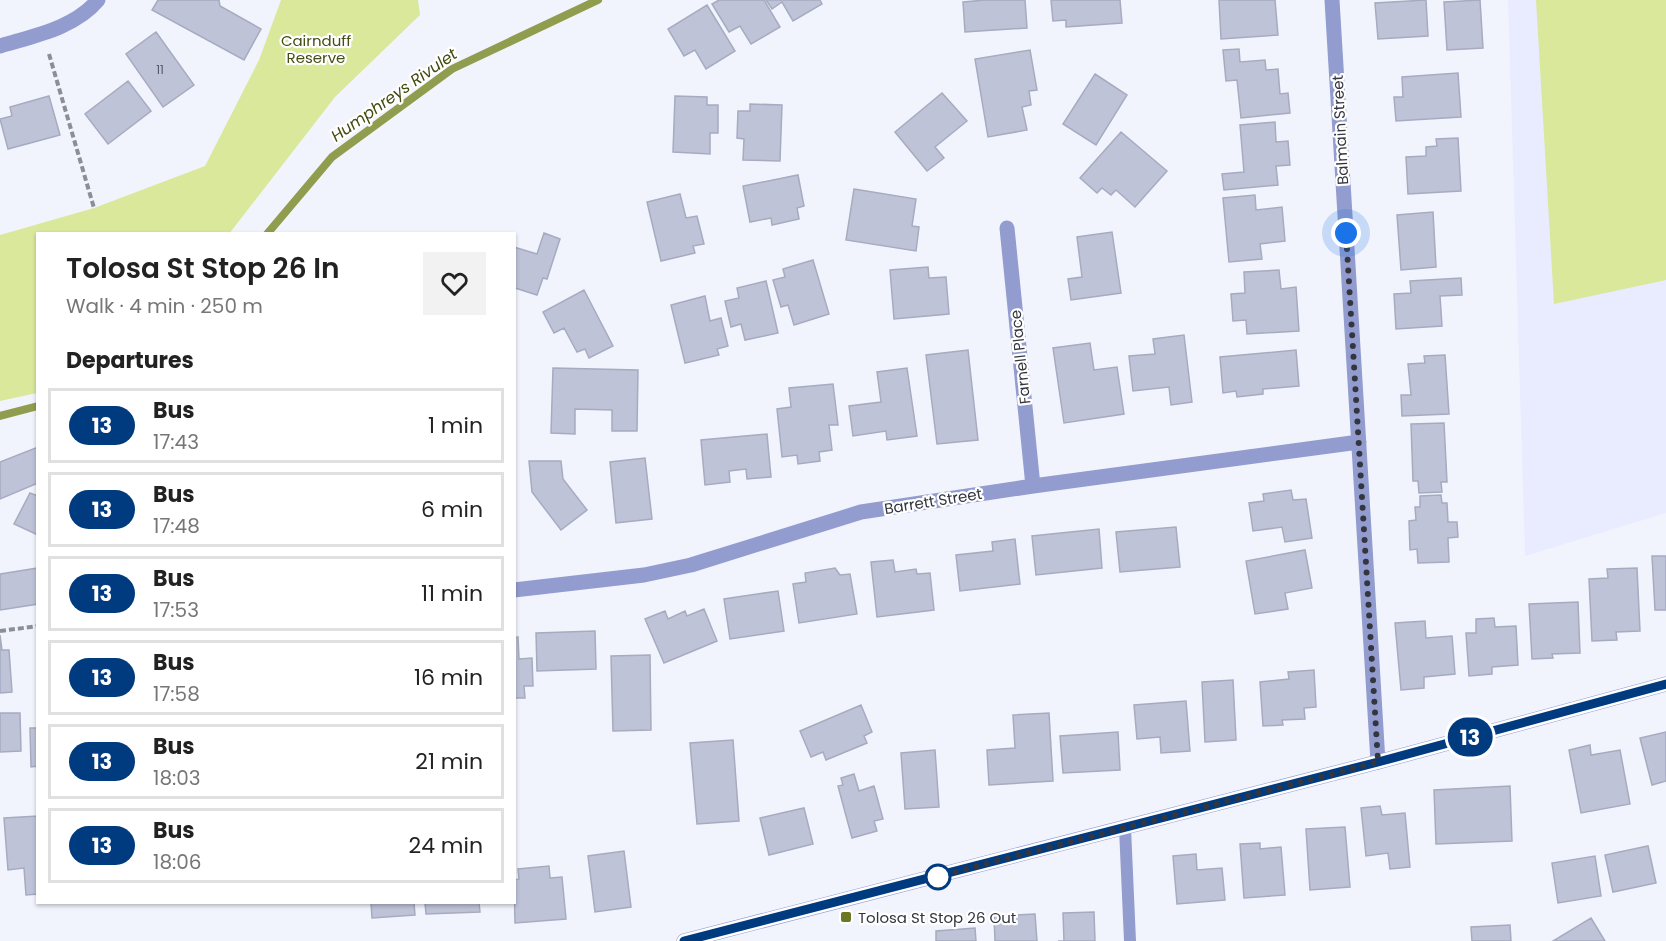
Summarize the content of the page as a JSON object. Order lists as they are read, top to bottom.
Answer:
{
  "streets": {
    "street": ["Balmain Street", "Farnell Place", "Barrett Street"]
  },
  "crossings": [
    ["Balmain Street", "Barrett Street"],
    ["Farnell Place", "Barrett Street"]
  ],
  "water": ["Humphreys Rivulet"],
  "parks": ["Cairnduff Reserve"],
  "places": {
    "transit": ["Tolosa St Stop 26 Out"]
  },
  "lines": ["bus line 13"],
  "house_numbers": ["11"],
  "page": {
    "on_map": "13",
    "heading": [
      ["Tolosa St Stop 26 In", "Walk · 4 min · 250 m"],
      "Departures"
    ],
    "list": [
      {
        "mark": "13",
        "name": "Bus",
        "note": "17:43",
        "value": "1 min"
      },
      {
        "mark": "13",
        "name": "Bus",
        "note": "17:48",
        "value": "6 min"
      },
      {
        "mark": "13",
        "name": "Bus",
        "note": "17:53",
        "value": "11 min"
      },
      {
        "mark": "13",
        "name": "Bus",
        "note": "17:58",
        "value": "16 min"
      },
      {
        "mark": "13",
        "name": "Bus",
        "note": "18:03",
        "value": "21 min"
      },
      {
        "mark": "13",
        "name": "Bus",
        "note": "18:06",
        "value": "24 min"
      }
    ]
  }
}
